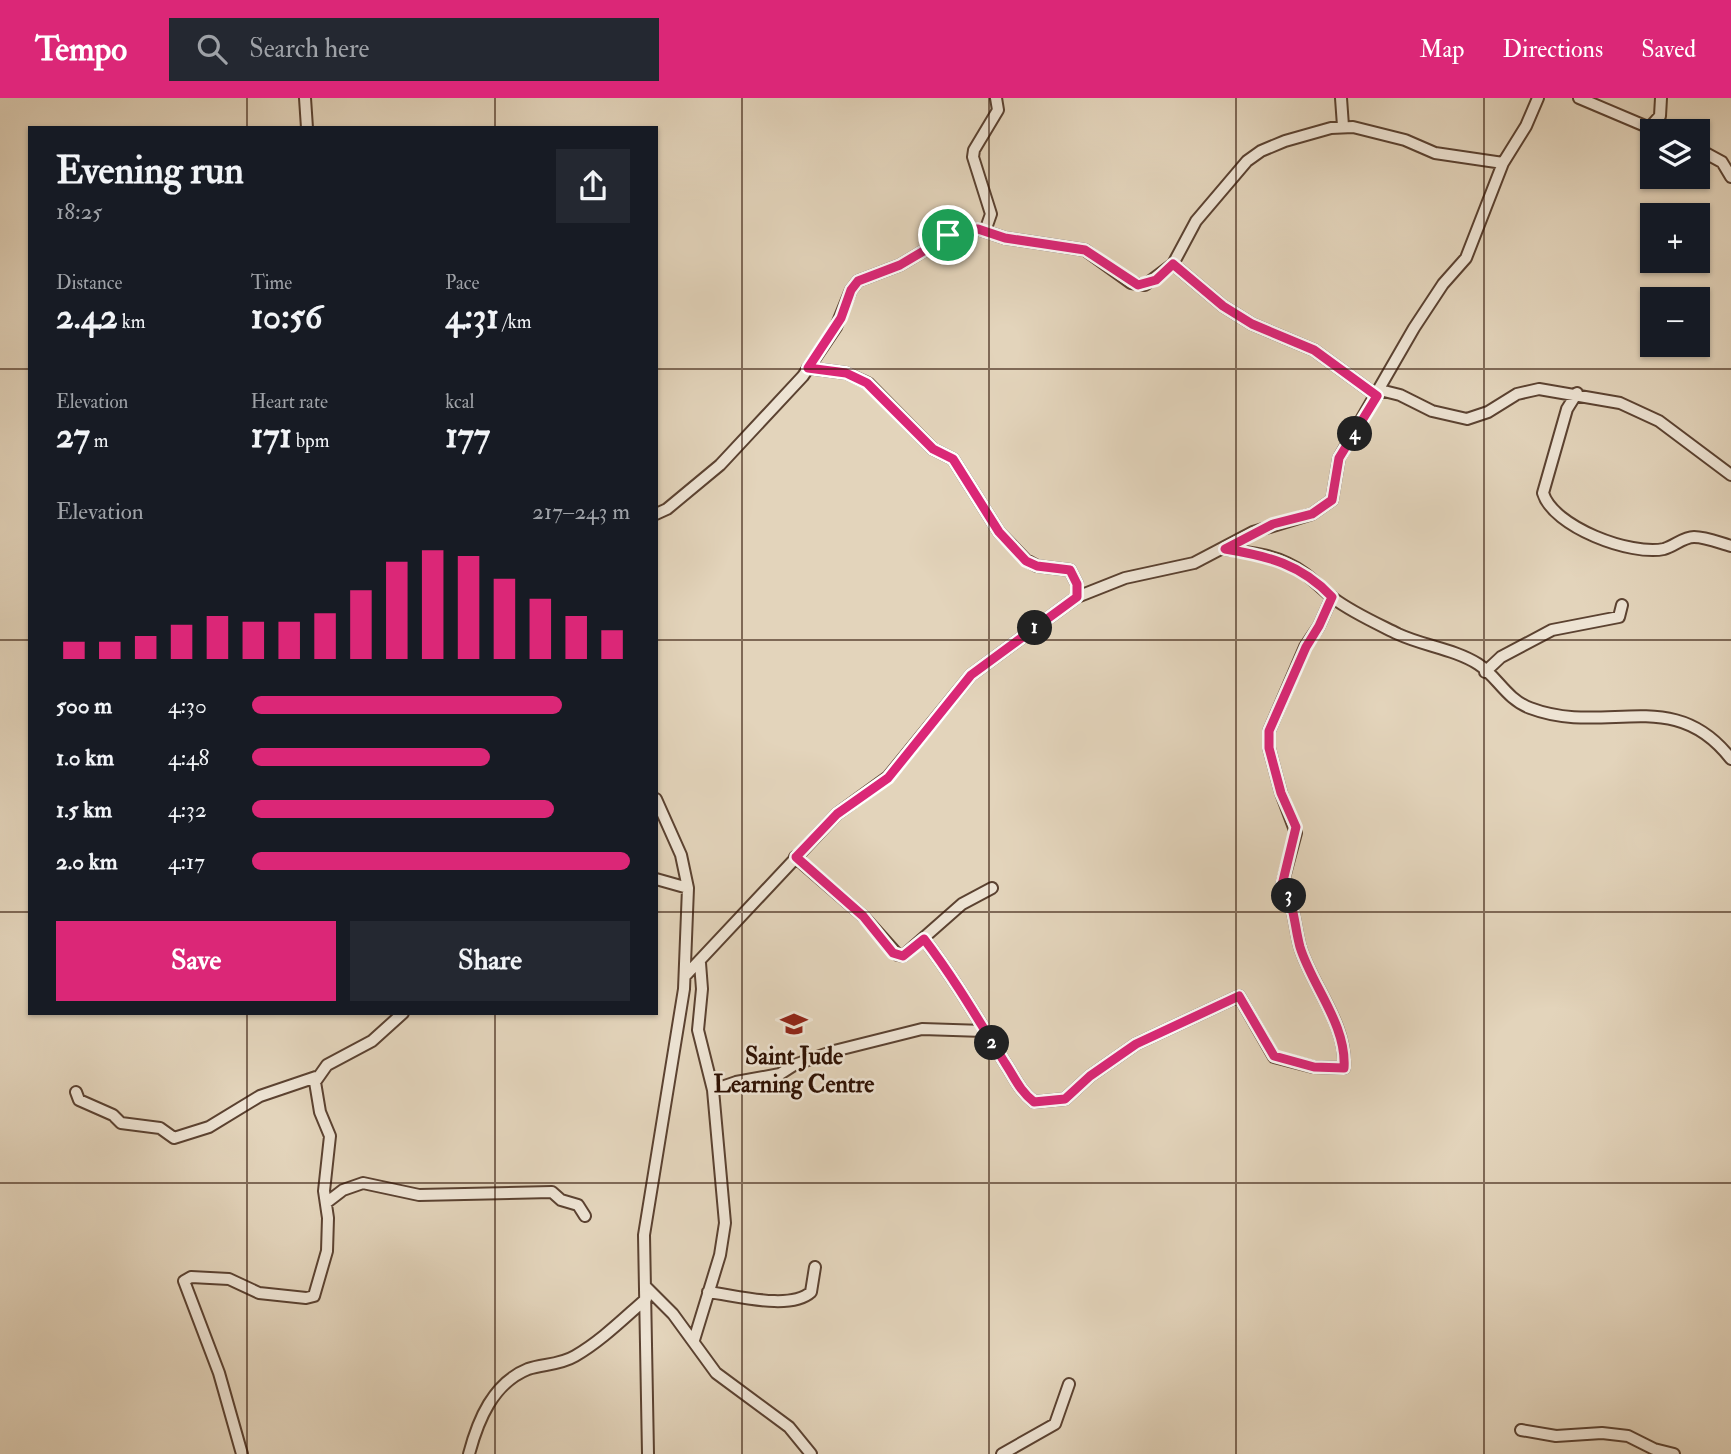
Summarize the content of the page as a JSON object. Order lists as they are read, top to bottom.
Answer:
{
  "places": {
    "school or university": ["Saint Jude Learning Centre"]
  },
  "page": {
    "header": "Tempo",
    "search": "Search here",
    "nav": ["Map", "Directions", "Saved"],
    "map_buttons": ["+", "−"],
    "heading": ["Evening run", "18:25"],
    "stats": [
      ["Distance", "2.42 km"],
      ["Time", "10:56"],
      ["Pace", "4:31 /km"],
      ["Elevation", "27 m"],
      ["Heart rate", "171 bpm"],
      ["kcal", "177"]
    ],
    "pins": [
      "4",
      "1",
      "3",
      "2"
    ],
    "chart": ["Elevation", "217–243 m"],
    "list": [
      {
        "name": "500 m",
        "note": "4:30"
      },
      {
        "name": "1.0 km",
        "note": "4:48"
      },
      {
        "name": "1.5 km",
        "note": "4:32"
      },
      {
        "name": "2.0 km",
        "note": "4:17"
      }
    ],
    "buttons": ["Save", "Share"]
  }
}
